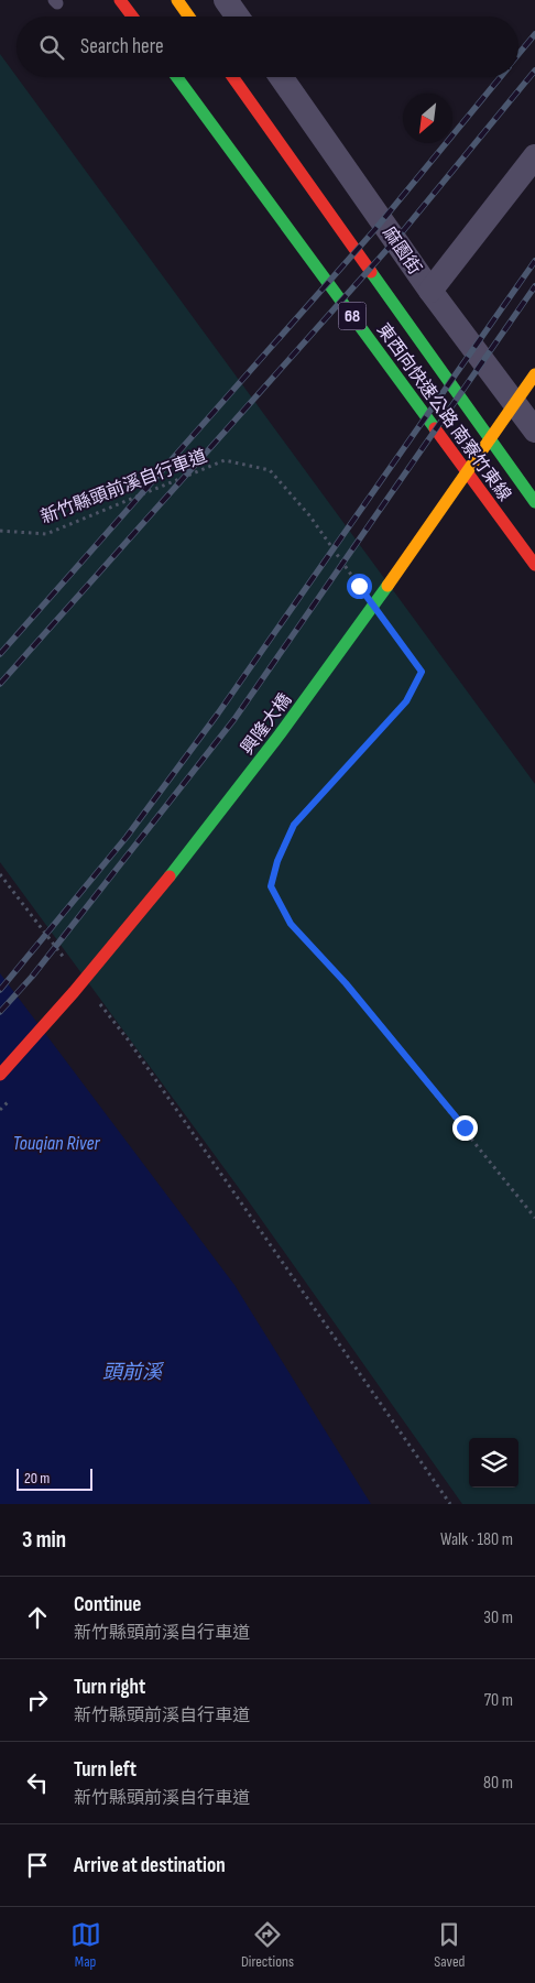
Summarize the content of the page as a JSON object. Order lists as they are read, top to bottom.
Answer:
{
  "streets": {
    "main road": ["68", "東西向快速公路 南寮竹東線", "興隆大橋"],
    "street": ["麻園街"],
    "path": ["新竹縣頭前溪自行車道"]
  },
  "water": ["Touqian River", "頭前溪"],
  "scale_bar": "20 m",
  "north": "bottom left",
  "page": {
    "search": "Search here",
    "scale": "20 m",
    "heading": ["3 min", "Walk · 180 m"],
    "list": [
      ["Continue", "新竹縣頭前溪自行車道", "30 m"],
      ["Turn right", "新竹縣頭前溪自行車道", "70 m"],
      ["Turn left", "新竹縣頭前溪自行車道", "80 m"],
      "Arrive at destination"
    ],
    "nav": ["Map", "Directions", "Saved"]
  }
}
